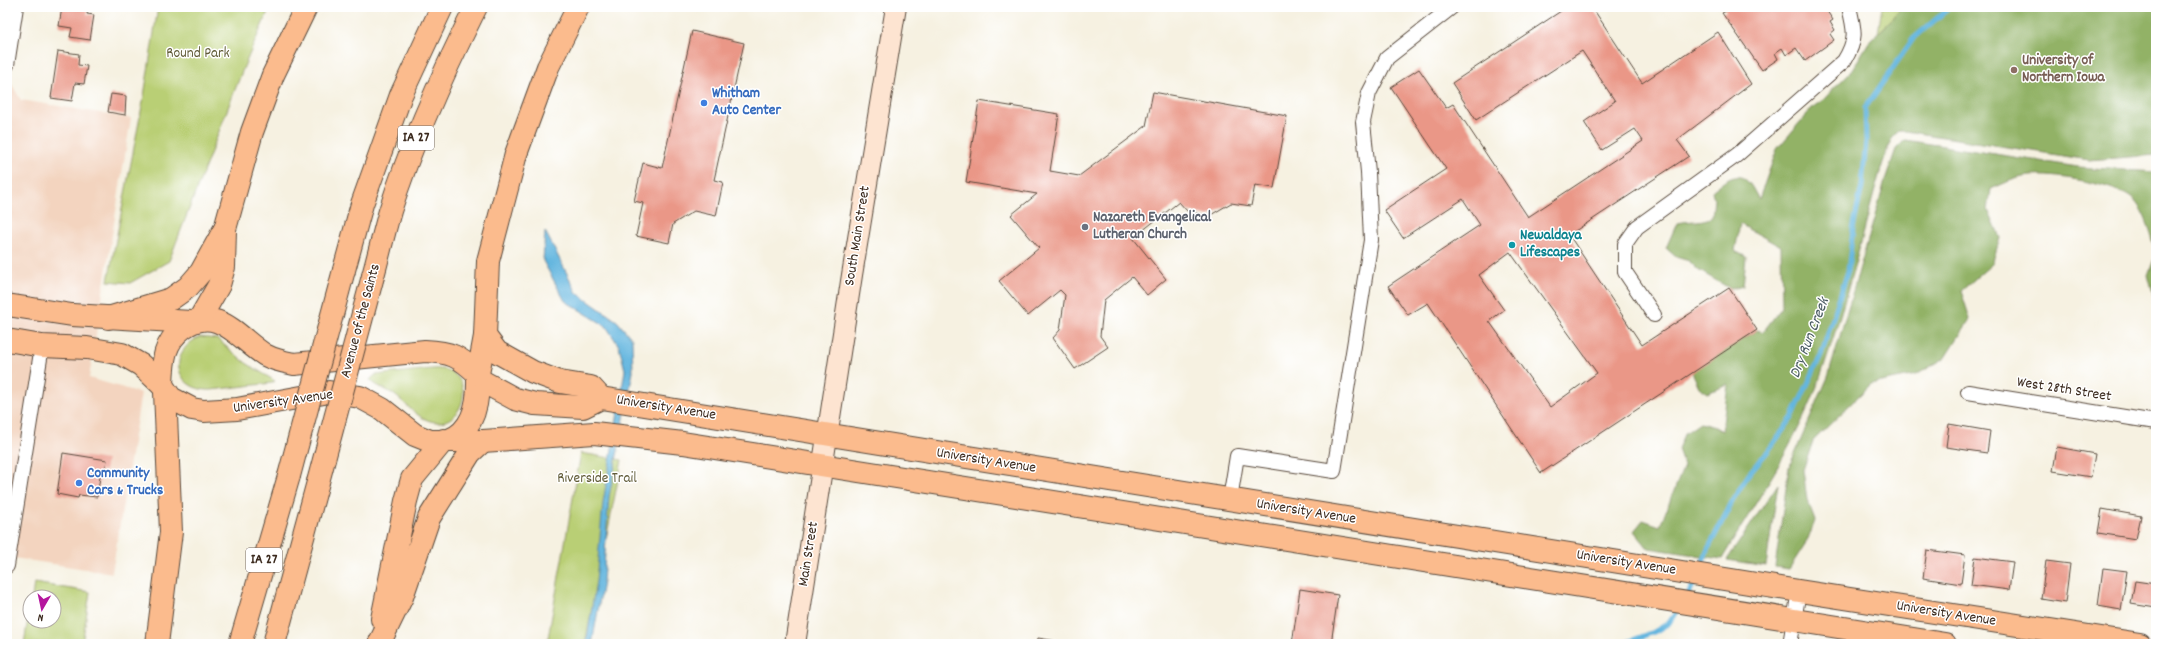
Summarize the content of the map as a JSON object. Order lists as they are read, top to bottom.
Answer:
{
  "streets": {
    "main road": ["IA 27", "Avenue of the Saints", "University Avenue"],
    "street": ["South Main Street", "West 28th Street", "Main Street"]
  },
  "crossings": [
    ["South Main Street", "University Avenue"],
    ["South Main Street", "Main Street"],
    ["University Avenue", "Main Street"]
  ],
  "water": ["Dry Run Creek"],
  "parks": ["Round Park", "Riverside Trail"],
  "places": [
    "University of Northern Iowa",
    "Whitham Auto Center",
    "Nazareth Evangelical Lutheran Church",
    "Newaldaya Lifescapes",
    "Community Cars & Trucks"
  ],
  "north": "bottom"
}
